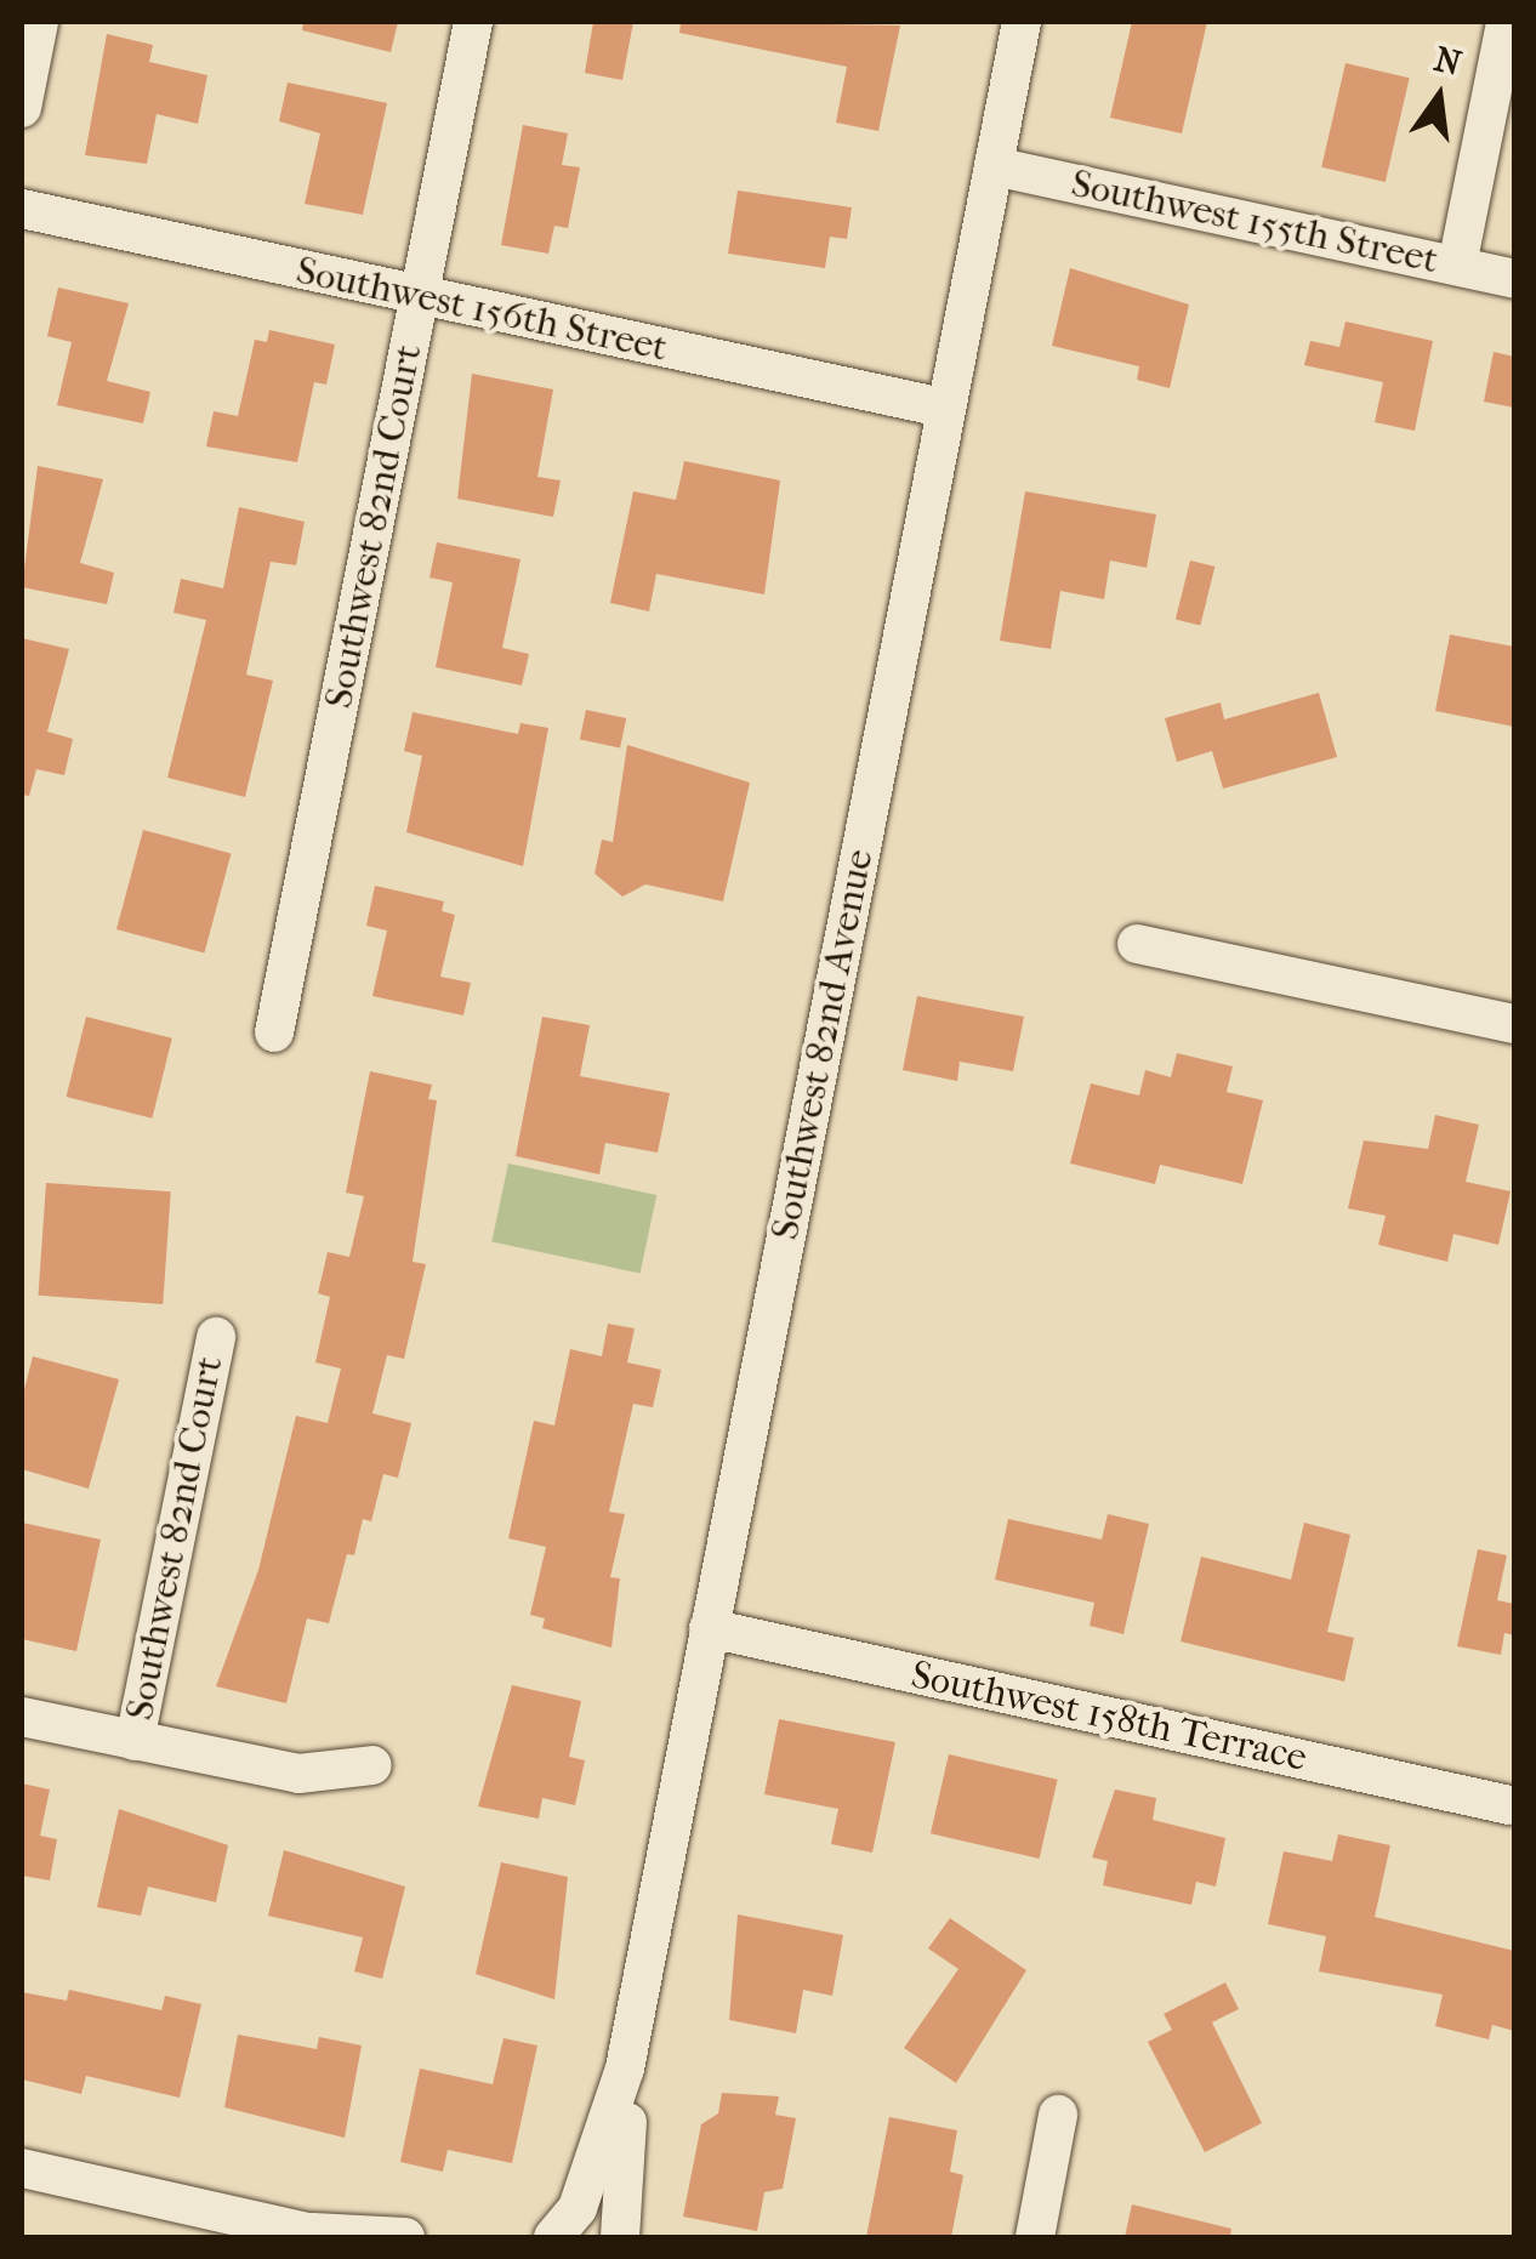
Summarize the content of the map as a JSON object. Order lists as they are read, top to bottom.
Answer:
{
  "streets": {
    "street": [
      "Southwest 155th Street",
      "Southwest 156th Street",
      "Southwest 82nd Court",
      "Southwest 82nd Avenue",
      "Southwest 158th Terrace"
    ]
  },
  "crossings": [
    ["Southwest 155th Street", "Southwest 82nd Avenue"],
    ["Southwest 156th Street", "Southwest 82nd Court"],
    ["Southwest 156th Street", "Southwest 82nd Avenue"],
    ["Southwest 82nd Avenue", "Southwest 158th Terrace"]
  ],
  "north": "top"
}
